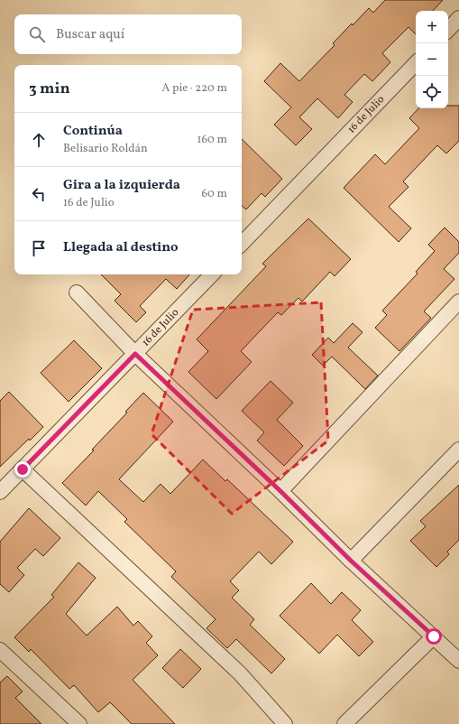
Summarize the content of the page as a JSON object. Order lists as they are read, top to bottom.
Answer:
{
  "streets": {
    "street": ["16 de Julio"]
  },
  "page": {
    "map_buttons": ["+", "−"],
    "search": "Buscar aquí",
    "heading": ["3 min", "A pie · 220 m"],
    "list": [
      ["Continúa", "Belisario Roldán", "160 m"],
      ["Gira a la izquierda", "16 de Julio", "60 m"],
      "Llegada al destino"
    ]
  }
}
